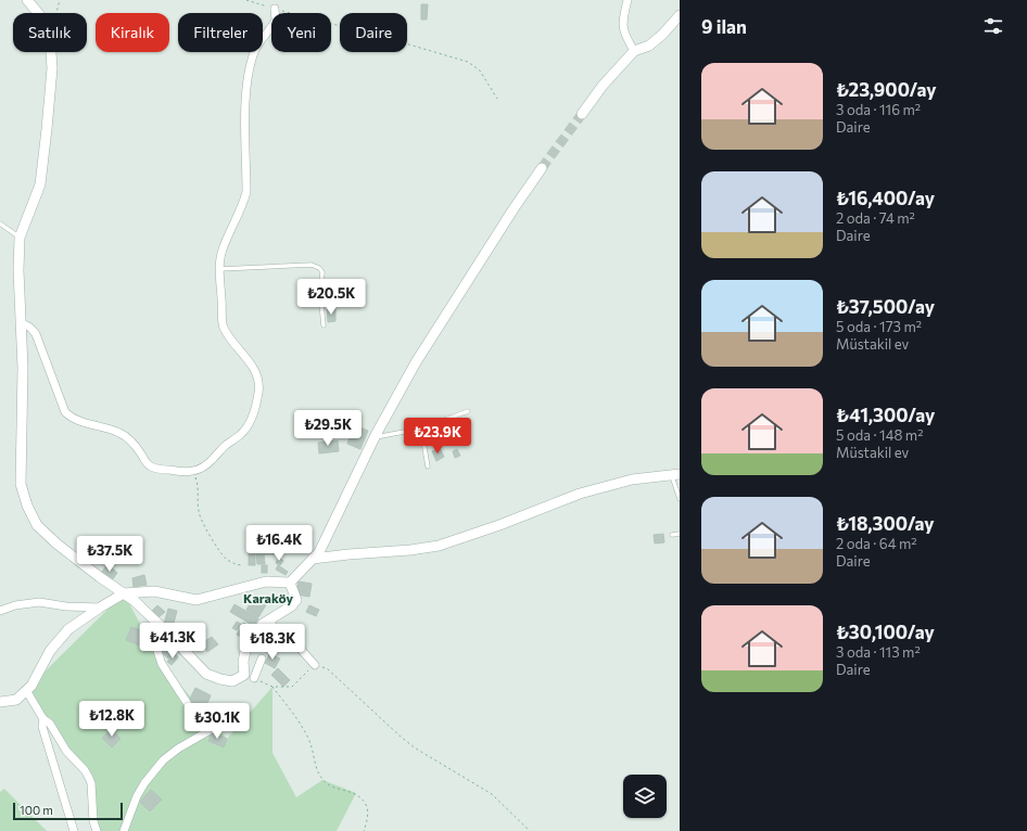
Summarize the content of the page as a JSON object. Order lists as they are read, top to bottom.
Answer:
{
  "districts": ["Karaköy"],
  "scale_bar": "100 m",
  "page": {
    "heading": "9 ilan",
    "chip": [
      "Satılık",
      "Kiralık",
      "Filtreler",
      "Yeni",
      "Daire"
    ],
    "list": [
      {
        "name": "₺23,900/ay",
        "note": "3 oda · 116 m² · Daire"
      },
      {
        "name": "₺16,400/ay",
        "note": "2 oda · 74 m² · Daire"
      },
      {
        "name": "₺37,500/ay",
        "note": "5 oda · 173 m² · Müstakil ev"
      },
      {
        "name": "₺41,300/ay",
        "note": "5 oda · 148 m² · Müstakil ev"
      },
      {
        "name": "₺18,300/ay",
        "note": "2 oda · 64 m² · Daire"
      },
      {
        "name": "₺30,100/ay",
        "note": "3 oda · 113 m² · Daire"
      }
    ],
    "price": [
      "₺20.5K",
      "₺29.5K",
      "₺23.9K",
      "₺16.4K",
      "₺37.5K",
      "₺41.3K",
      "₺18.3K",
      "₺12.8K",
      "₺30.1K"
    ],
    "scale": "100 m"
  }
}
